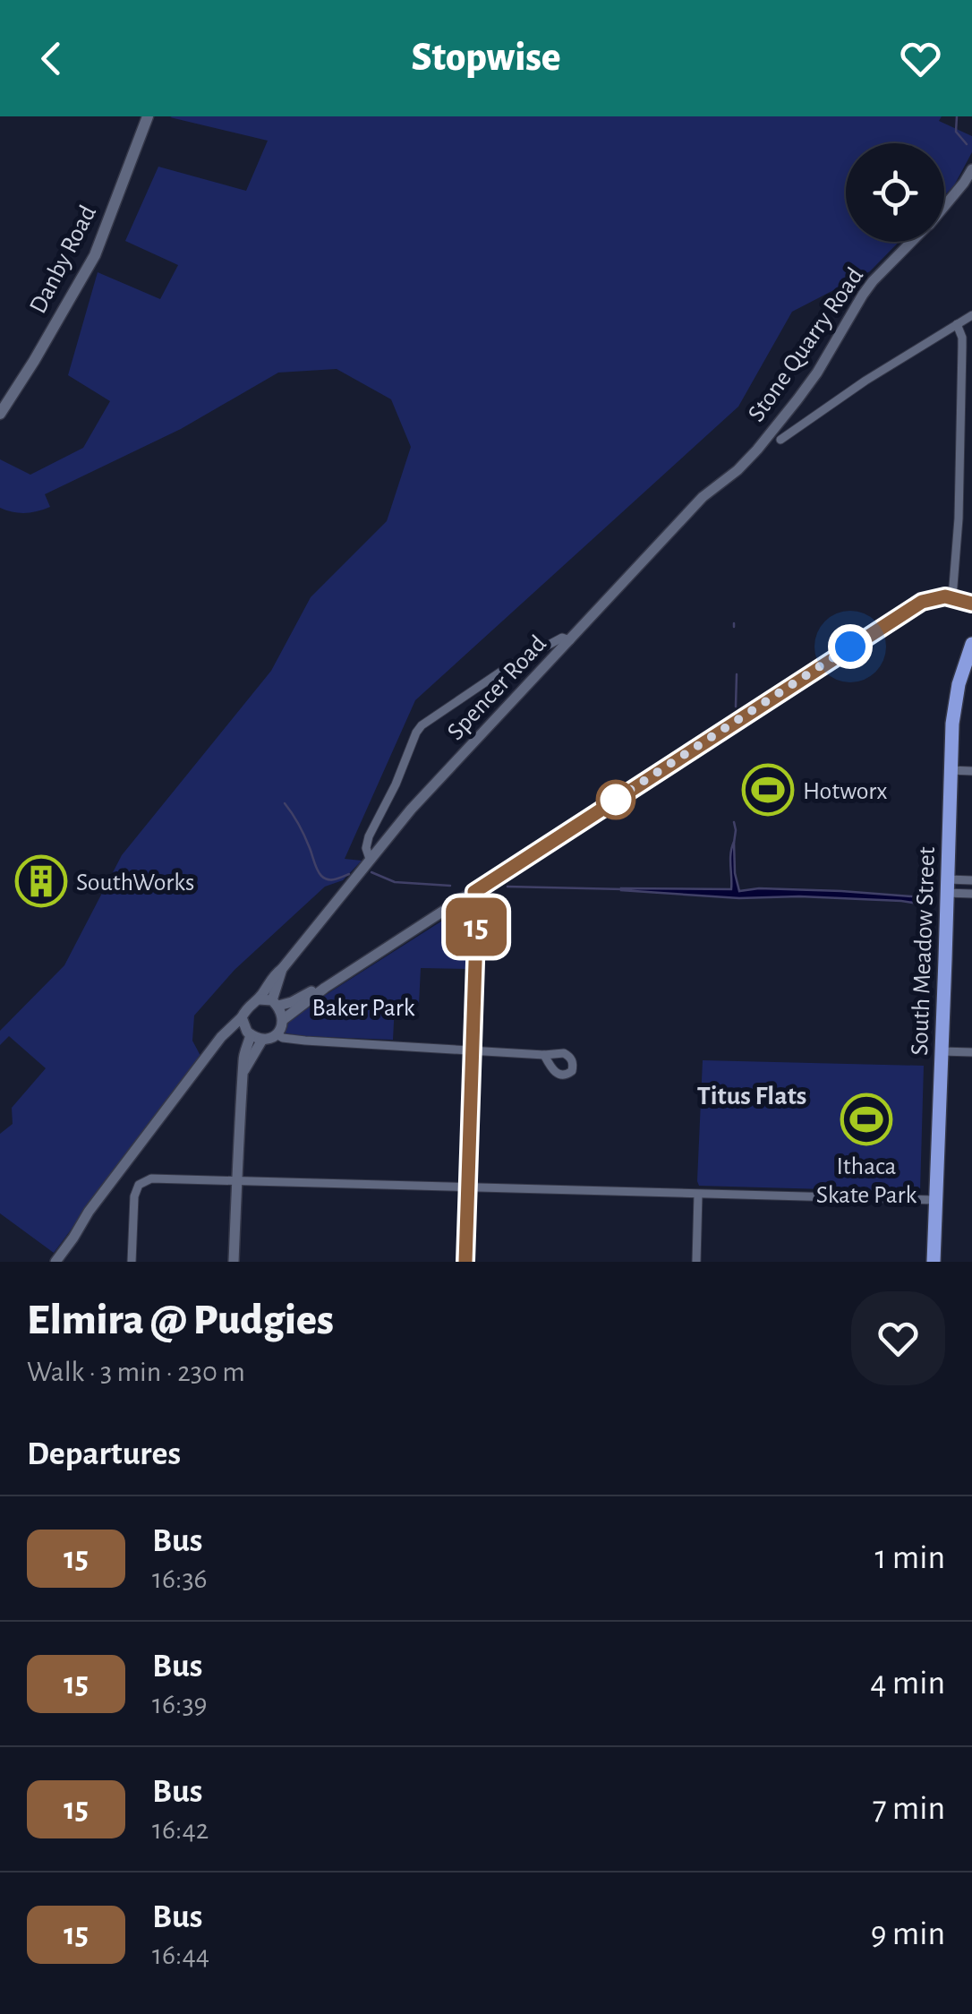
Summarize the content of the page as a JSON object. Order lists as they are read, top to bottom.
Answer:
{
  "streets": {
    "highway": ["South Meadow Street"],
    "main road": ["Danby Road"],
    "street": ["Stone Quarry Road", "Spencer Road"]
  },
  "crossings": [
    ["Stone Quarry Road", "Spencer Road"]
  ],
  "districts": ["Titus Flats"],
  "parks": ["Baker Park"],
  "places": {
    "sports": ["Hotworx", "Ithaca Skate Park"],
    "building": ["SouthWorks"]
  },
  "lines": ["bus line 15"],
  "page": {
    "header": "Stopwise",
    "on_map": "15",
    "heading": [
      ["Elmira @ Pudgies", "Walk · 3 min · 230 m"],
      "Departures"
    ],
    "list": [
      {
        "mark": "15",
        "name": "Bus",
        "note": "16:36",
        "value": "1 min"
      },
      {
        "mark": "15",
        "name": "Bus",
        "note": "16:39",
        "value": "4 min"
      },
      {
        "mark": "15",
        "name": "Bus",
        "note": "16:42",
        "value": "7 min"
      },
      {
        "mark": "15",
        "name": "Bus",
        "note": "16:44",
        "value": "9 min"
      }
    ]
  }
}
